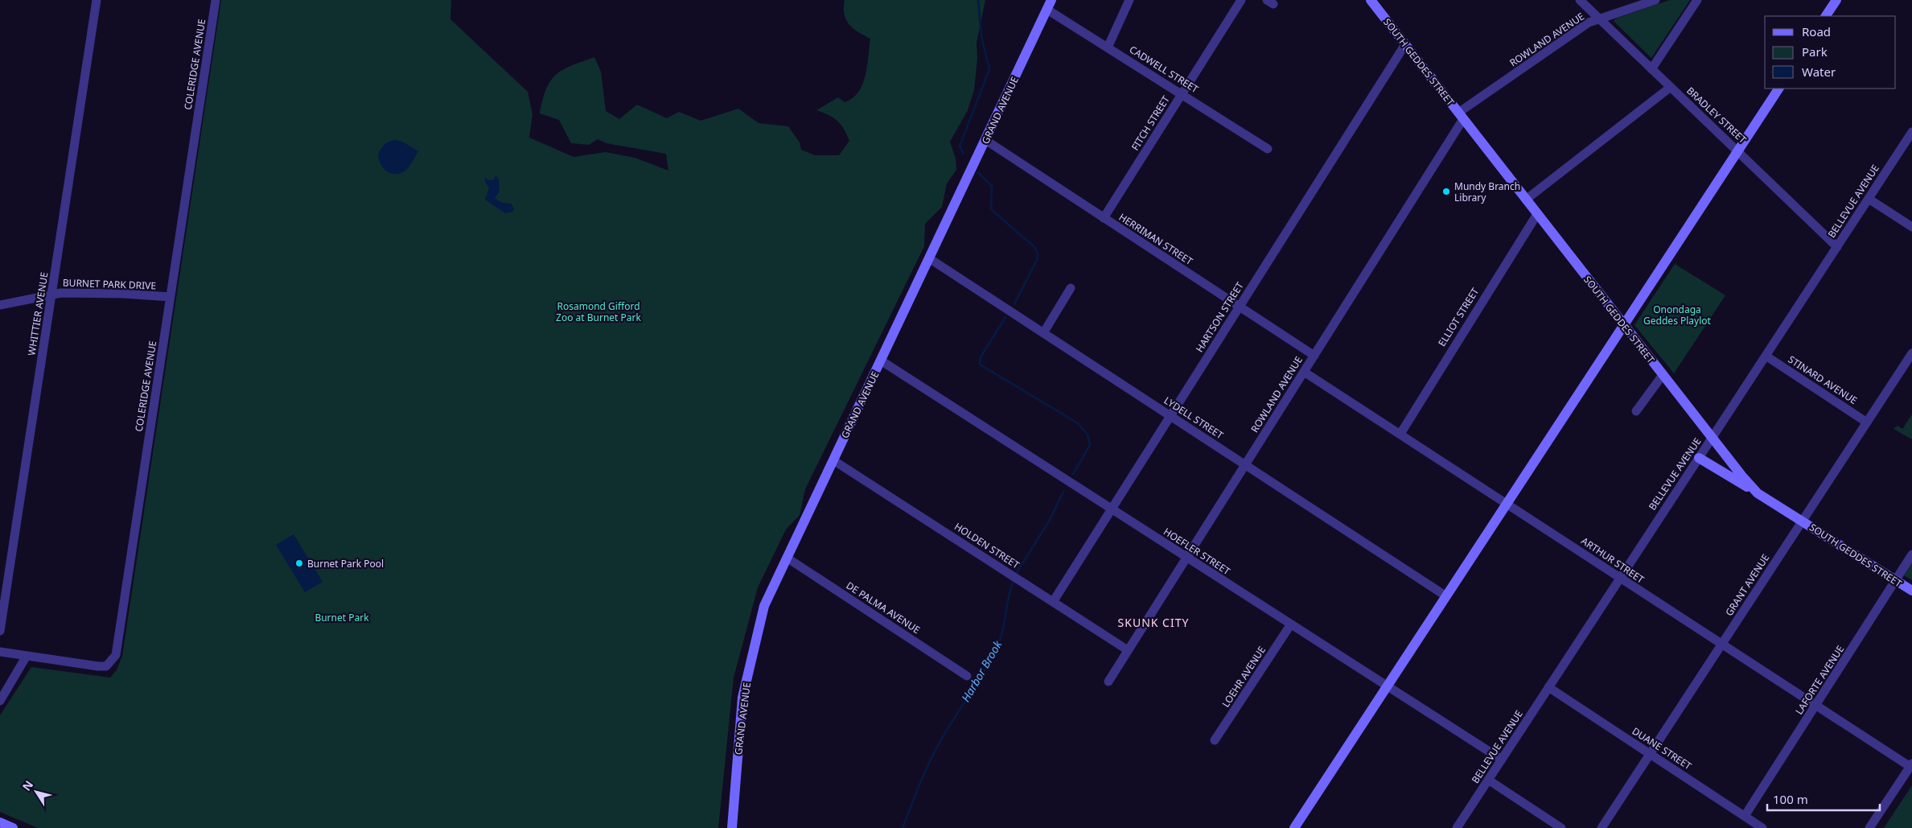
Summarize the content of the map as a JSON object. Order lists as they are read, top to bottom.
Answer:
{
  "streets": {
    "main road": ["SOUTH GEDDES STREET", "GRAND AVENUE"],
    "street": [
      "ROWLAND AVENUE",
      "COLERIDGE AVENUE",
      "CADWELL STREET",
      "BRADLEY STREET",
      "FITCH STREET",
      "BELLEVUE AVENUE",
      "HERRIMAN STREET",
      "BURNET PARK DRIVE",
      "WHITTIER AVENUE",
      "HARTSON STREET",
      "ELLIOT STREET",
      "STINARD AVENUE",
      "LYDELL STREET",
      "HOLDEN STREET",
      "HOEFLER STREET",
      "ARTHUR STREET",
      "GRANT AVENUE",
      "DE PALMA AVENUE",
      "LOEHR AVENUE",
      "LAFORTE AVENUE",
      "DUANE STREET"
    ]
  },
  "crossings": [
    ["ROWLAND AVENUE", "SOUTH GEDDES STREET"],
    ["ROWLAND AVENUE", "BRADLEY STREET"],
    ["ROWLAND AVENUE", "HERRIMAN STREET"],
    ["ROWLAND AVENUE", "LYDELL STREET"],
    ["ROWLAND AVENUE", "HOLDEN STREET"],
    ["ROWLAND AVENUE", "HOEFLER STREET"],
    ["ROWLAND AVENUE", "ARTHUR STREET"],
    ["SOUTH GEDDES STREET", "BELLEVUE AVENUE"],
    ["SOUTH GEDDES STREET", "HARTSON STREET"],
    ["SOUTH GEDDES STREET", "ELLIOT STREET"],
    ["SOUTH GEDDES STREET", "GRANT AVENUE"],
    ["SOUTH GEDDES STREET", "LAFORTE AVENUE"],
    ["COLERIDGE AVENUE", "BURNET PARK DRIVE"],
    ["CADWELL STREET", "GRAND AVENUE"],
    ["CADWELL STREET", "FITCH STREET"],
    ["GRAND AVENUE", "HERRIMAN STREET"],
    ["GRAND AVENUE", "LYDELL STREET"],
    ["GRAND AVENUE", "HOLDEN STREET"],
    ["GRAND AVENUE", "HOEFLER STREET"],
    ["GRAND AVENUE", "DE PALMA AVENUE"],
    ["BRADLEY STREET", "BELLEVUE AVENUE"],
    ["FITCH STREET", "HERRIMAN STREET"],
    ["BELLEVUE AVENUE", "STINARD AVENUE"],
    ["BELLEVUE AVENUE", "HOEFLER STREET"],
    ["BELLEVUE AVENUE", "ARTHUR STREET"],
    ["BELLEVUE AVENUE", "DUANE STREET"],
    ["HERRIMAN STREET", "HARTSON STREET"],
    ["BURNET PARK DRIVE", "WHITTIER AVENUE"],
    ["HARTSON STREET", "LYDELL STREET"],
    ["HARTSON STREET", "HOLDEN STREET"],
    ["HARTSON STREET", "HOEFLER STREET"],
    ["ELLIOT STREET", "ARTHUR STREET"],
    ["STINARD AVENUE", "GRANT AVENUE"],
    ["HOEFLER STREET", "LOEHR AVENUE"],
    ["ARTHUR STREET", "GRANT AVENUE"],
    ["ARTHUR STREET", "LAFORTE AVENUE"],
    ["GRANT AVENUE", "DUANE STREET"],
    ["LAFORTE AVENUE", "DUANE STREET"]
  ],
  "districts": ["SKUNK CITY"],
  "water": ["Harbor Brook"],
  "parks": ["Rosamond Gifford Zoo at Burnet Park", "Onondaga Geddes Playlot", "Burnet Park"],
  "places": ["Mundy Branch Library", "Burnet Park Pool"],
  "legend": ["Road", "Park", "Water"],
  "scale_bar": "100 m",
  "north": "top left"
}
